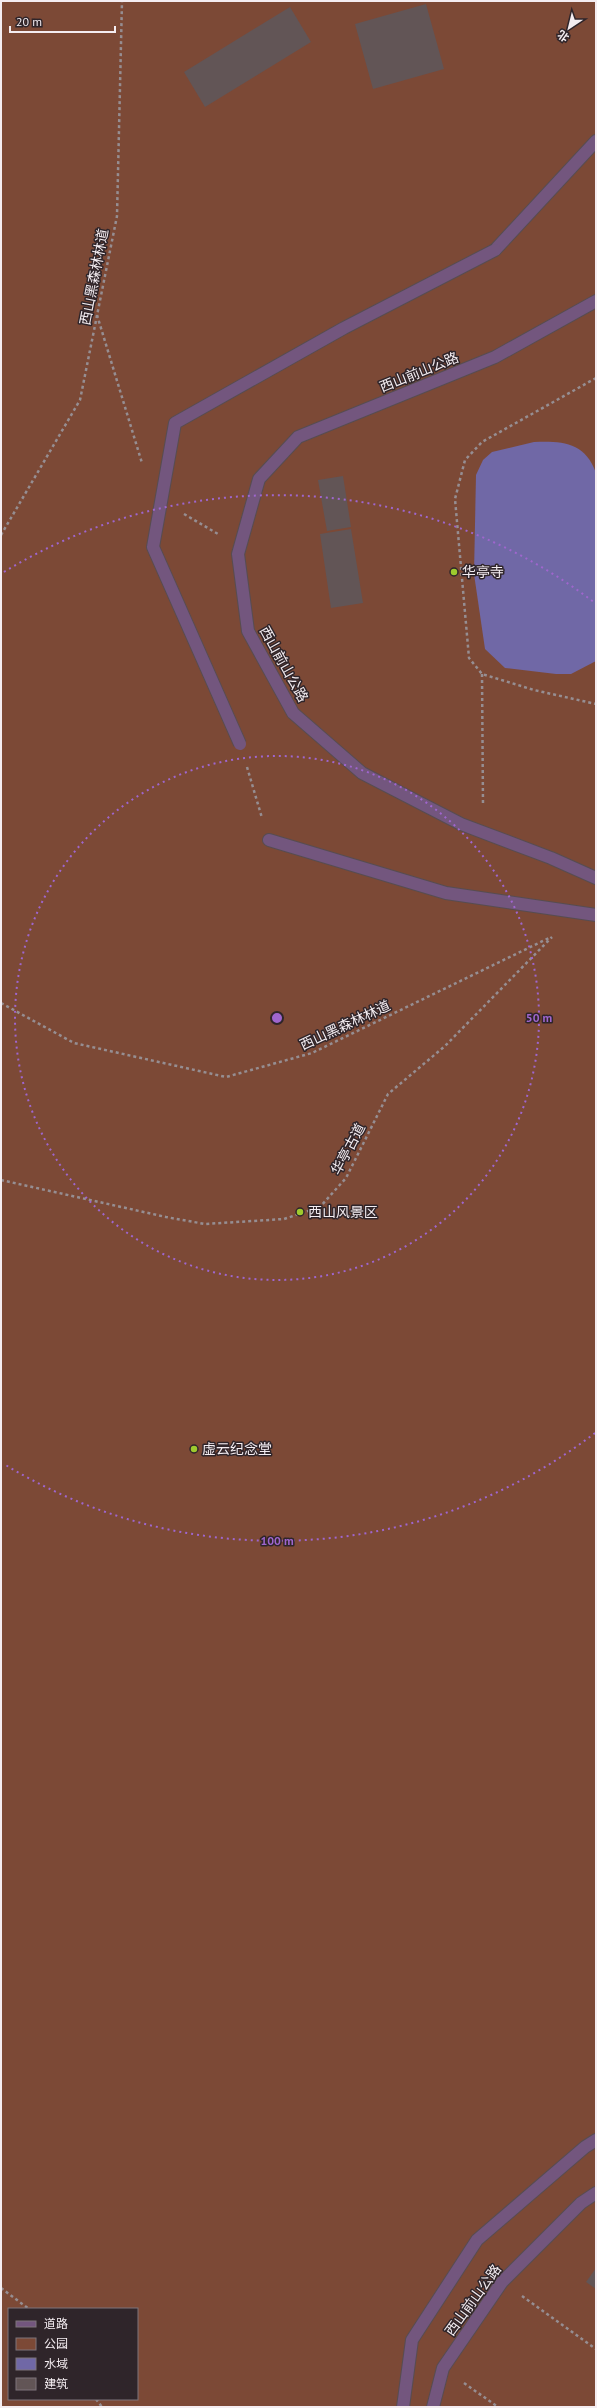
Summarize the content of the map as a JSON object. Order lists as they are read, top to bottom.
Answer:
{
  "streets": {
    "street": ["西山前山公路"],
    "path": ["西山黑森林林道", "华亭古道"]
  },
  "crossings": [
    ["西山黑森林林道", "华亭古道"]
  ],
  "places": ["华亭寺", "西山风景区", "虚云纪念堂"],
  "legend": [
    "道路",
    "公园",
    "水域",
    "建筑"
  ],
  "scale_bar": "20 m",
  "north": "bottom left",
  "rings": ["50 m", "100 m"]
}
